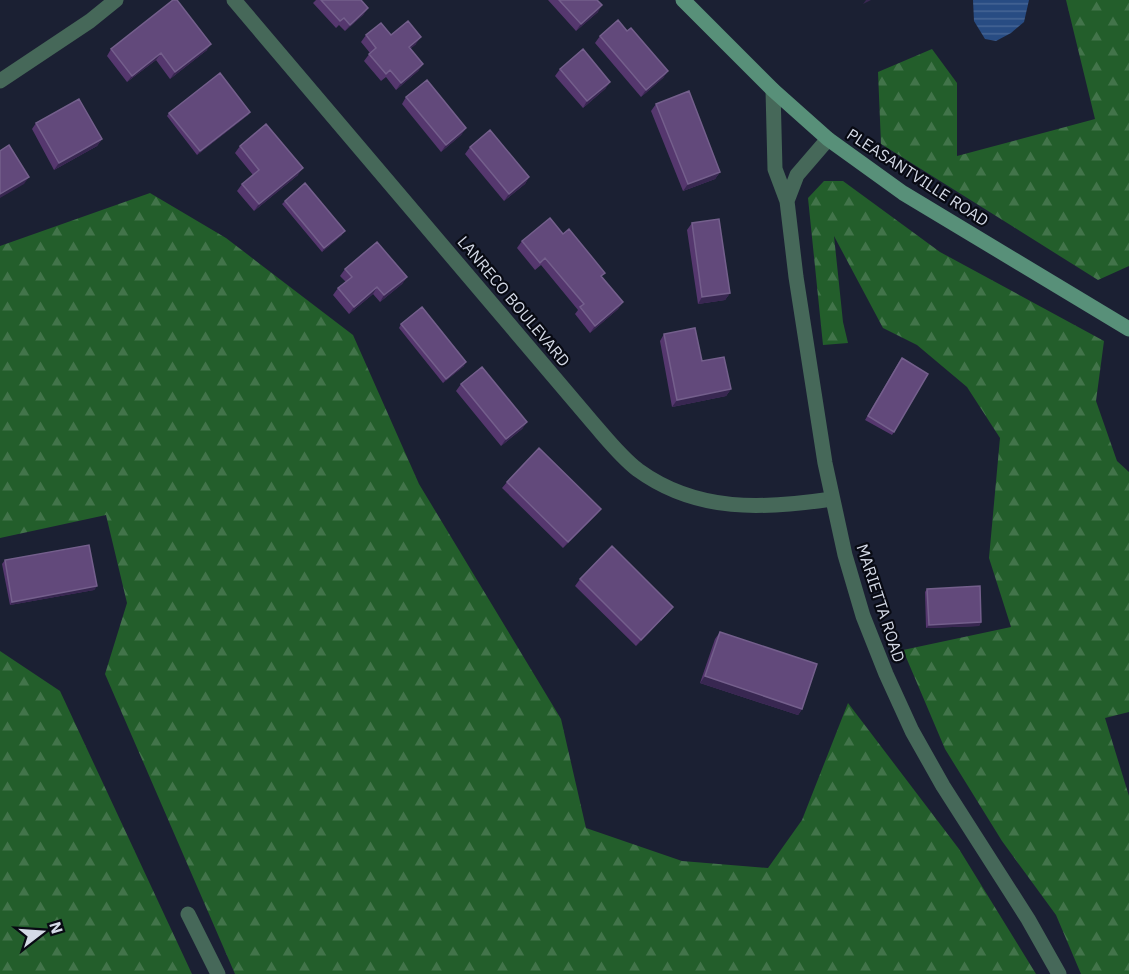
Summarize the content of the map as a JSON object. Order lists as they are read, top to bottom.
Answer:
{
  "streets": {
    "main road": ["PLEASANTVILLE ROAD"],
    "street": ["LANRECO BOULEVARD", "MARIETTA ROAD"]
  },
  "crossings": [
    ["PLEASANTVILLE ROAD", "MARIETTA ROAD"],
    ["LANRECO BOULEVARD", "MARIETTA ROAD"]
  ],
  "north": "right"
}
